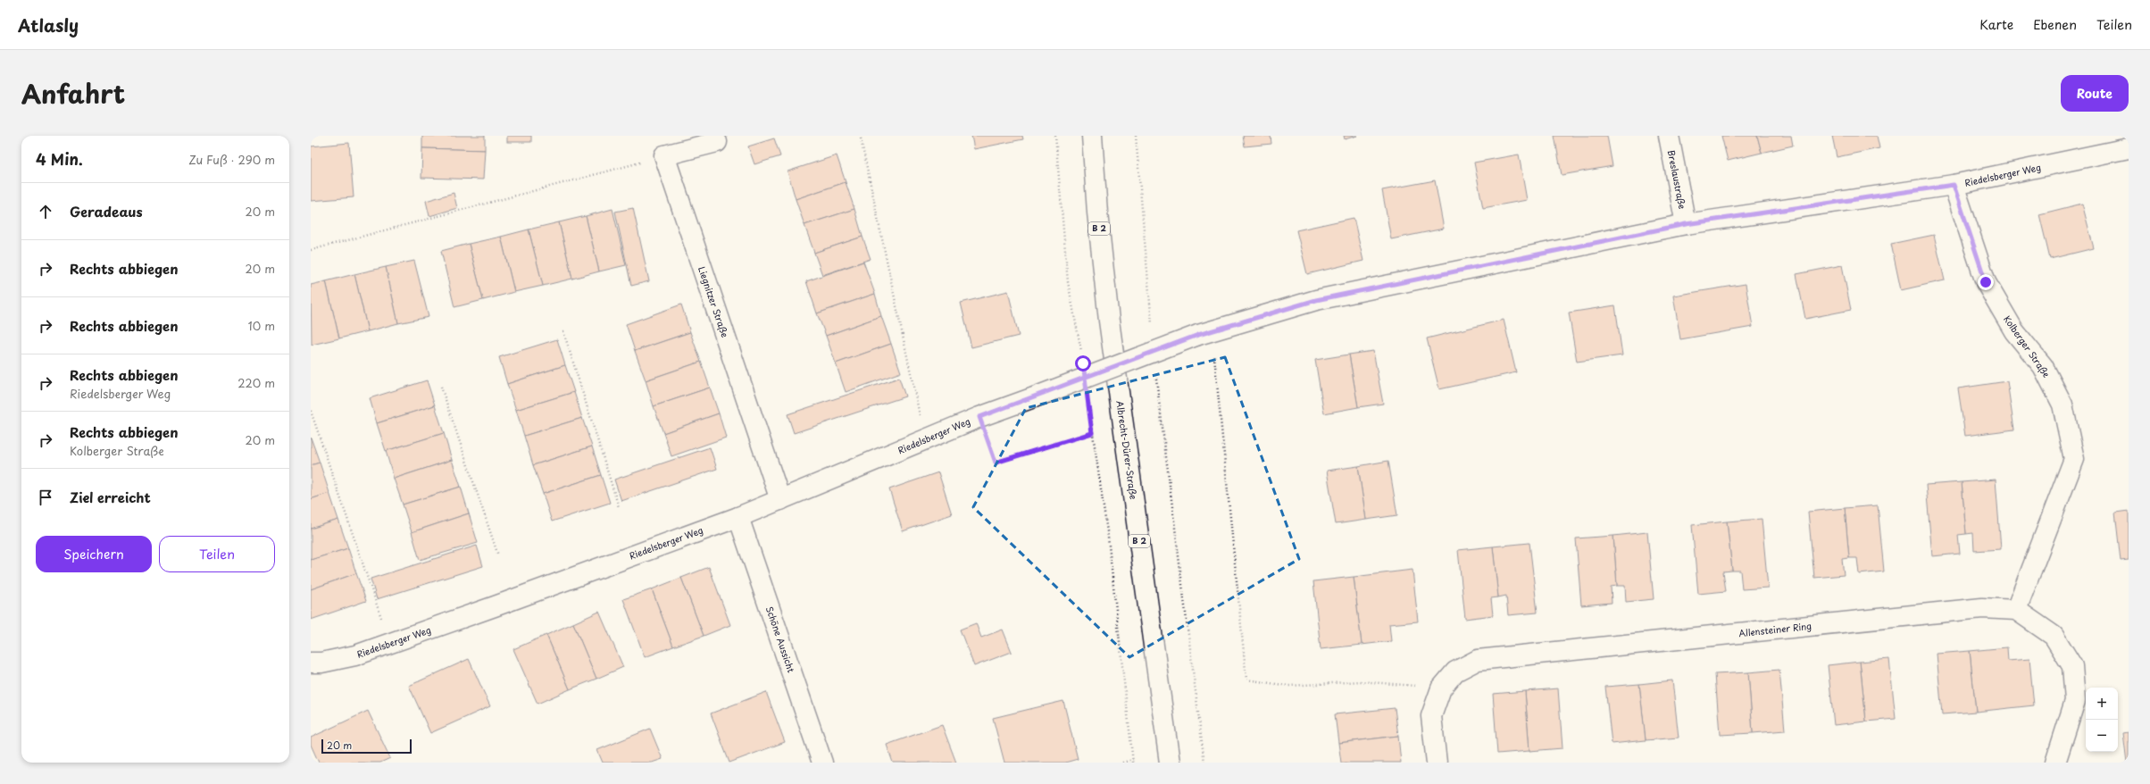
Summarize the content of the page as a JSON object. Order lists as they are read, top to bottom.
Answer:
{
  "streets": {
    "street": [
      "Riedelsberger Weg",
      "Breslaustraße",
      "B 2",
      "Liegnitzer Straße",
      "Kolberger Straße",
      "Albrecht-Dürer-Straße",
      "Allensteiner Ring",
      "Schöne Aussicht"
    ]
  },
  "crossings": [
    ["Riedelsberger Weg", "Breslaustraße"],
    ["Riedelsberger Weg", "Liegnitzer Straße"],
    ["Riedelsberger Weg", "Kolberger Straße"],
    ["Riedelsberger Weg", "Schöne Aussicht"],
    ["Kolberger Straße", "Allensteiner Ring"]
  ],
  "scale_bar": "20 m",
  "page": {
    "header": "Atlasly",
    "nav": ["Karte", "Ebenen", "Teilen"],
    "title": "Anfahrt",
    "buttons": [
      "Route",
      ["Speichern", "Teilen"]
    ],
    "heading": ["4 Min.", "Zu Fuß · 290 m"],
    "list": [
      ["Geradeaus", "20 m"],
      ["Rechts abbiegen", "20 m"],
      ["Rechts abbiegen", "10 m"],
      ["Rechts abbiegen", "Riedelsberger Weg", "220 m"],
      ["Rechts abbiegen", "Kolberger Straße", "20 m"],
      "Ziel erreicht"
    ],
    "map_buttons": ["+", "−"],
    "scale": "20 m"
  }
}
